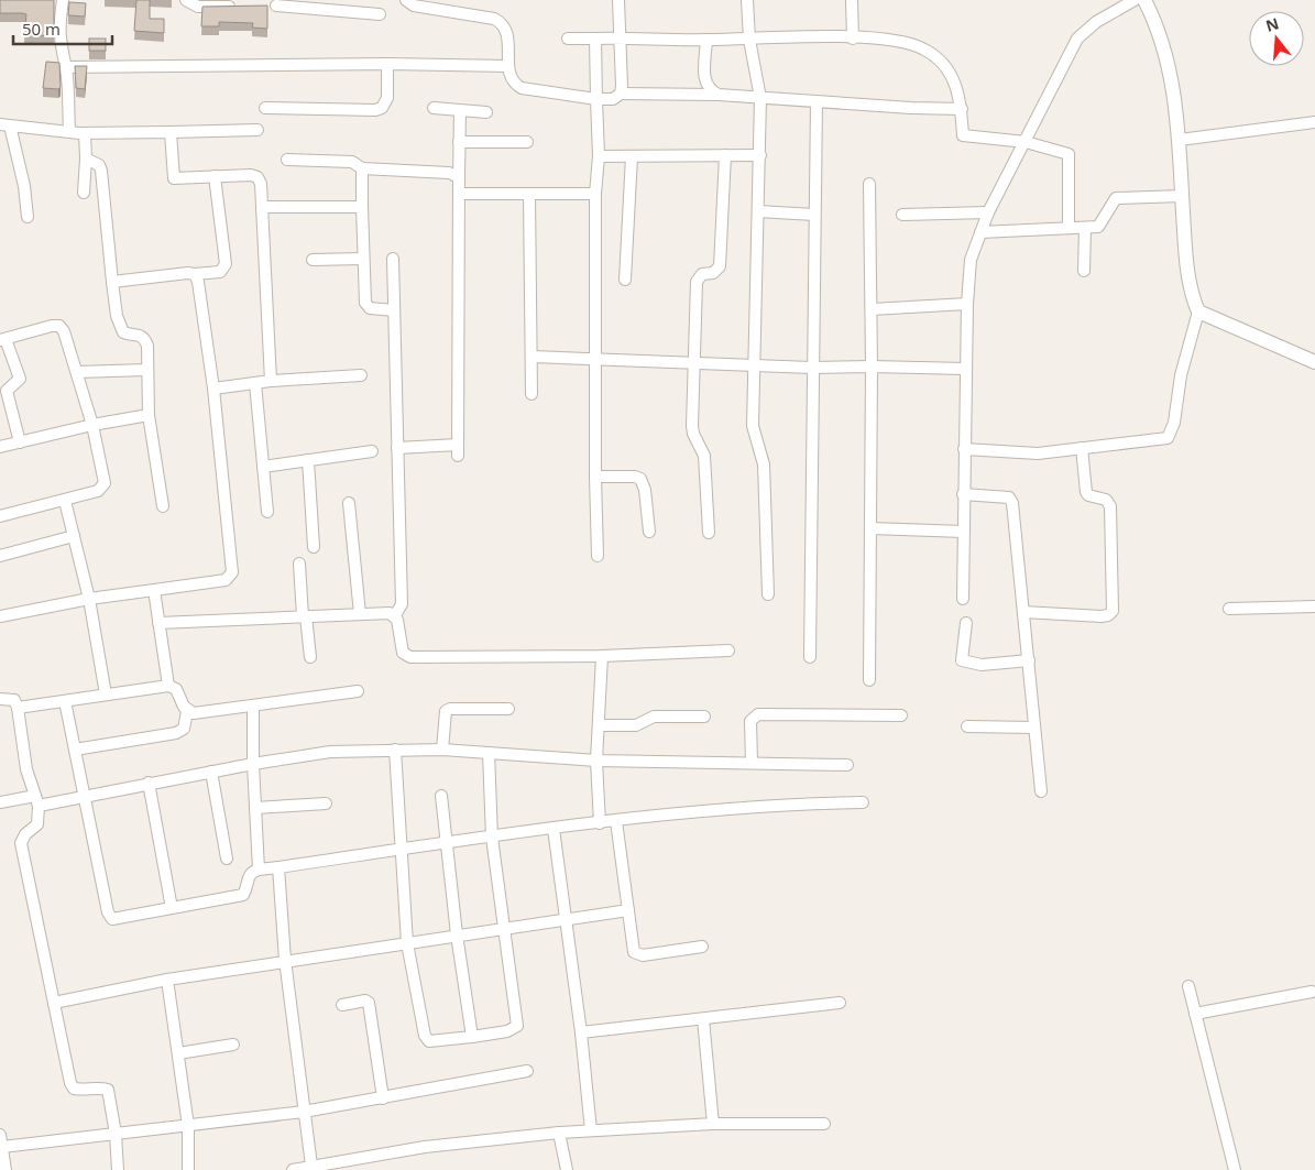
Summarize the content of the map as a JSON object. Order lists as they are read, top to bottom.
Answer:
{
  "scale_bar": "50 m",
  "north": "top"
}
